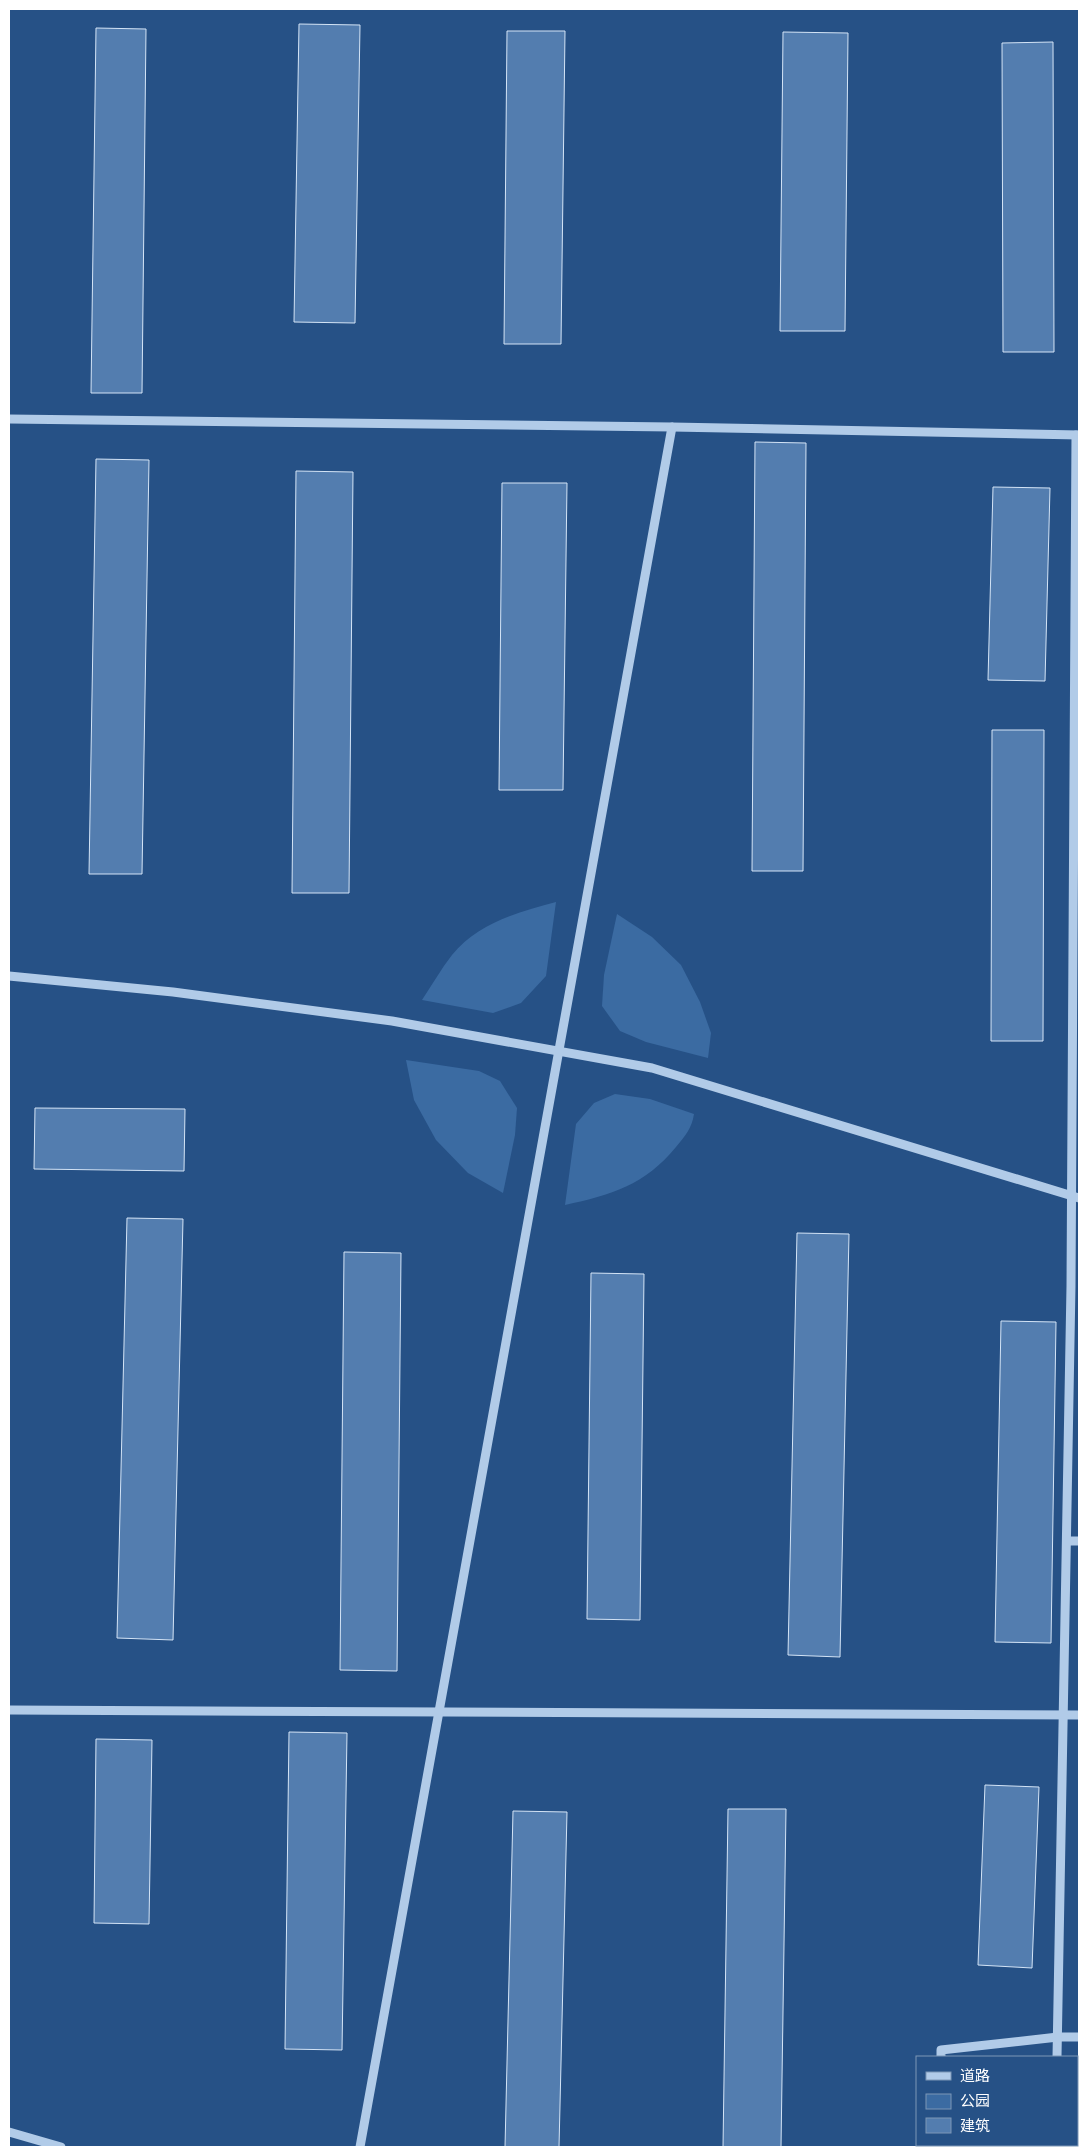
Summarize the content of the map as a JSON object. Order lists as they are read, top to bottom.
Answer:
{
  "legend": ["道路", "公园", "建筑"]
}
